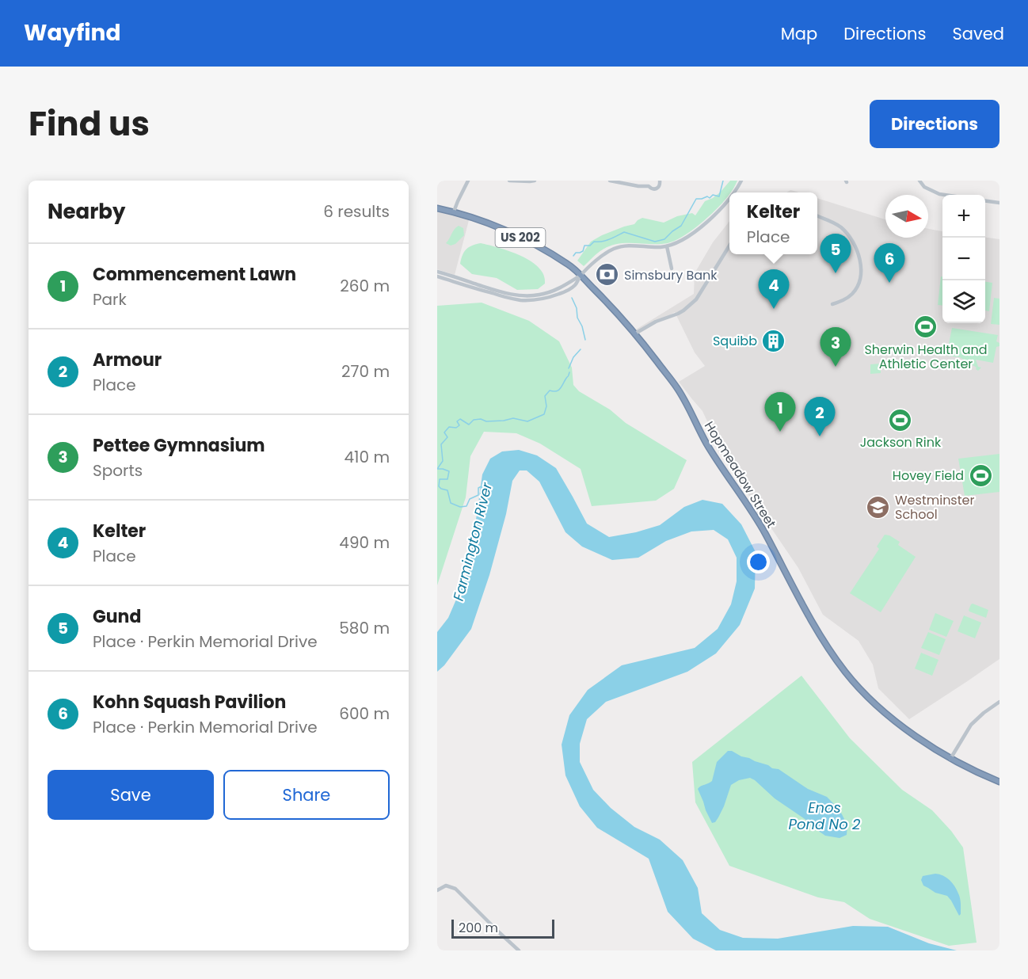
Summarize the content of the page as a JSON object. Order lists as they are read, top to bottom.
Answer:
{
  "streets": {
    "highway": ["US 202", "Hopmeadow Street"]
  },
  "water": ["Farmington River", "Enos Pond No 2"],
  "places": {
    "bank": ["Simsbury Bank"],
    "sports": ["Sherwin Health and Athletic Center", "Jackson Rink", "Hovey Field"],
    "building": ["Squibb"],
    "school or university": ["Westminster School"]
  },
  "scale_bar": "200 m",
  "north": "right",
  "page": {
    "header": "Wayfind",
    "nav": ["Map", "Directions", "Saved"],
    "title": "Find us",
    "buttons": [
      "Directions",
      ["Save", "Share"]
    ],
    "heading": ["Nearby", "6 results"],
    "popup": ["Kelter", "Place"],
    "map_buttons": ["+", "−"],
    "pins": [
      "5",
      "6",
      "4",
      "3",
      "1",
      "2"
    ],
    "list": [
      {
        "mark": "1",
        "name": "Commencement Lawn",
        "note": "Park",
        "value": "260 m"
      },
      {
        "mark": "2",
        "name": "Armour",
        "note": "Place",
        "value": "270 m"
      },
      {
        "mark": "3",
        "name": "Pettee Gymnasium",
        "note": "Sports",
        "value": "410 m"
      },
      {
        "mark": "4",
        "name": "Kelter",
        "note": "Place",
        "value": "490 m"
      },
      {
        "mark": "5",
        "name": "Gund",
        "note": "Place · Perkin Memorial Drive",
        "value": "580 m"
      },
      {
        "mark": "6",
        "name": "Kohn Squash Pavilion",
        "note": "Place · Perkin Memorial Drive",
        "value": "600 m"
      }
    ],
    "scale": "200 m"
  }
}
